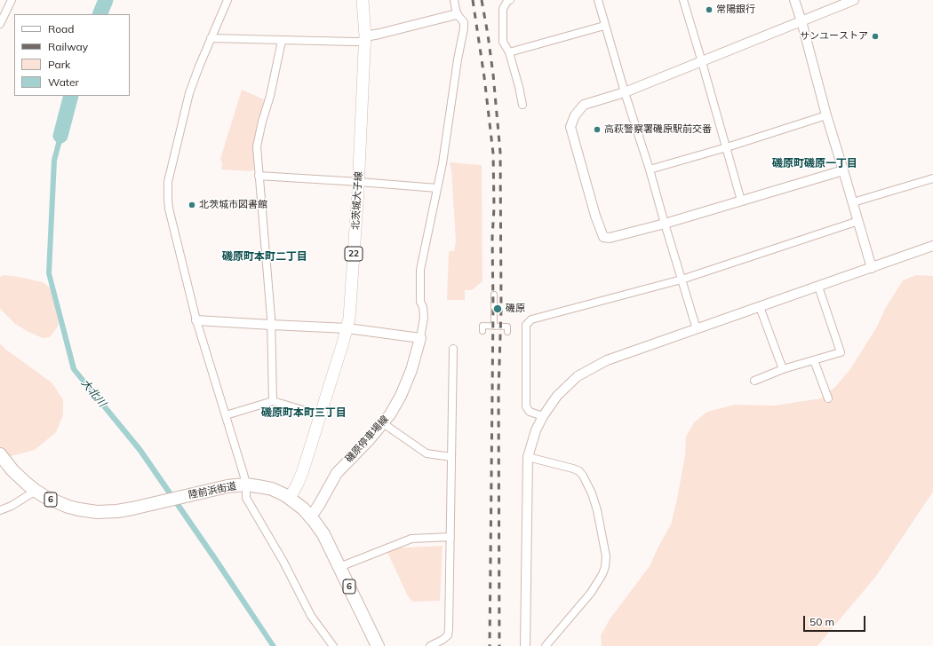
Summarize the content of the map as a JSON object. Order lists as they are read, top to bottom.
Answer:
{
  "streets": {
    "highway": ["陸前浜街道", "6"],
    "main road": ["北茨城大子線", "22", "磯原停車場線"]
  },
  "crossings": [
    ["北茨城大子線", "陸前浜街道"],
    ["磯原停車場線", "陸前浜街道"]
  ],
  "districts": ["磯原町磯原一丁目", "磯原町本町二丁目", "磯原町本町三丁目"],
  "water": ["大北川"],
  "places": [
    "常陽銀行",
    "サンユーストア",
    "高萩警察署磯原駅前交番",
    "北茨城市図書館",
    "磯原"
  ],
  "legend": [
    "Road",
    "Railway",
    "Park",
    "Water"
  ],
  "scale_bar": "50 m"
}
